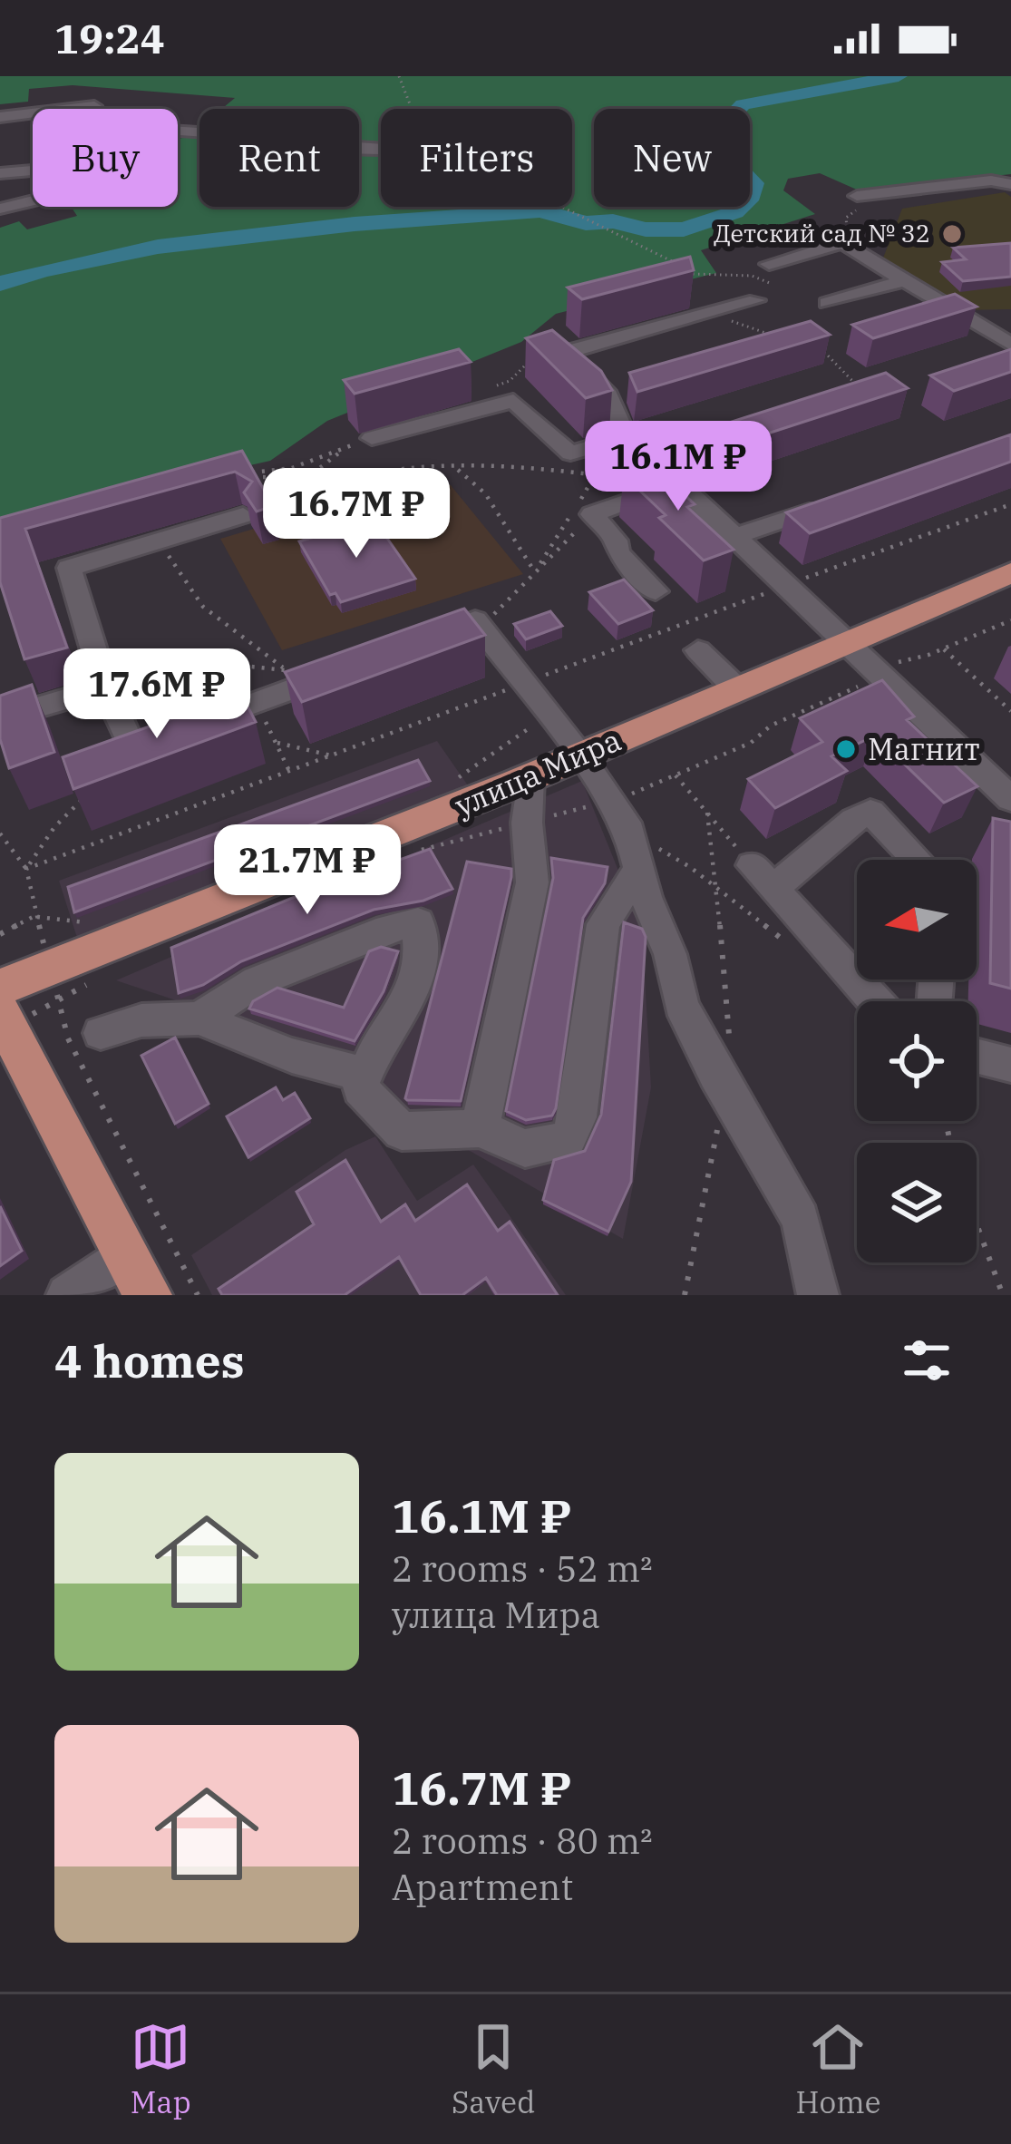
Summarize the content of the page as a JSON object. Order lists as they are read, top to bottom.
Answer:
{
  "streets": {
    "main road": ["улица Мира"]
  },
  "places": ["Детский сад № 32", "Магнит"],
  "north": "left",
  "page": {
    "status": "19:24",
    "chip": [
      "Buy",
      "Rent",
      "Filters",
      "New"
    ],
    "price": [
      "16.1M ₽",
      "16.7M ₽",
      "17.6M ₽",
      "21.7M ₽"
    ],
    "heading": "4 homes",
    "list": [
      {
        "name": "16.1M ₽",
        "note": "2 rooms · 52 m² · улица Мира"
      },
      {
        "name": "16.7M ₽",
        "note": "2 rooms · 80 m² · Apartment"
      }
    ],
    "tabs": ["Map", "Saved", "Home"]
  }
}
